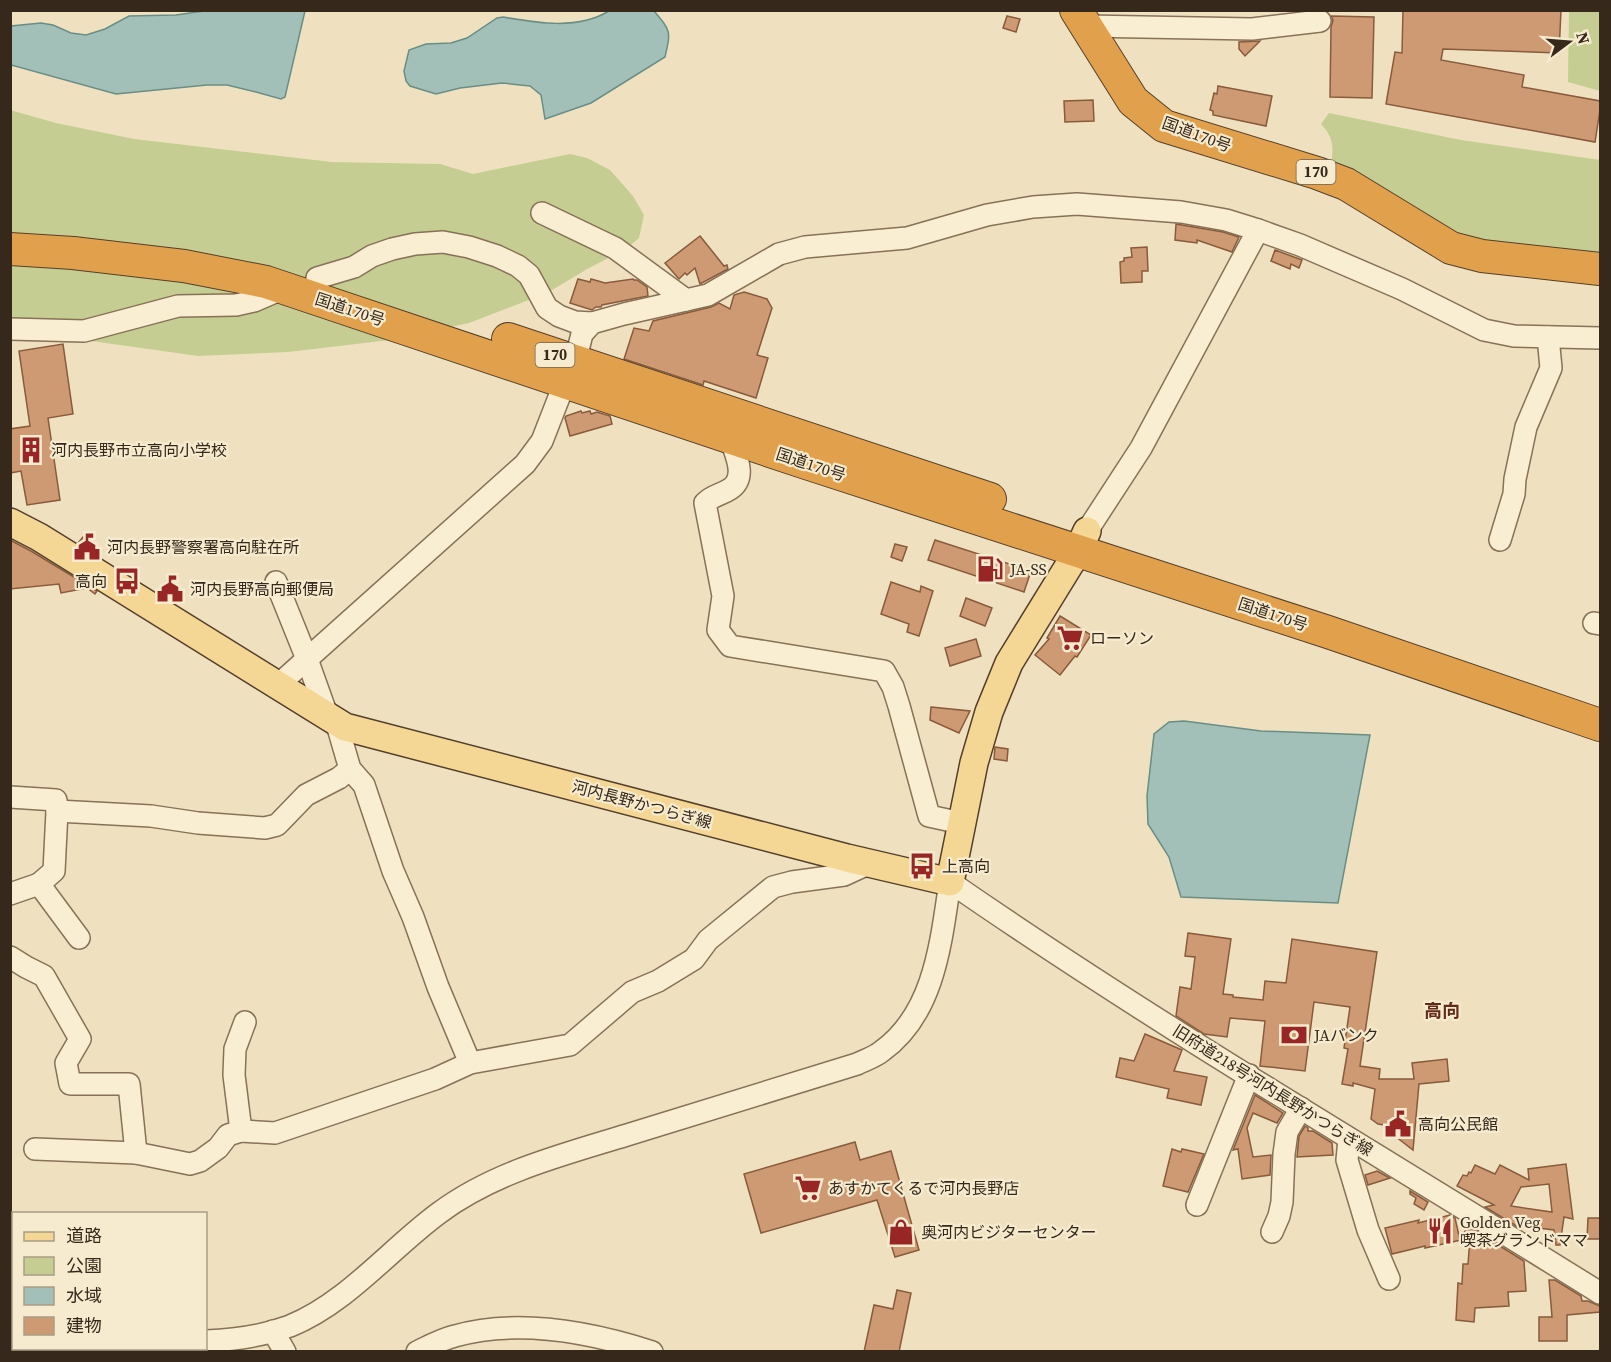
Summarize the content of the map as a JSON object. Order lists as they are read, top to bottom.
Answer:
{
  "streets": {
    "highway": ["国道170号", "170"],
    "main road": ["河内長野かつらぎ線"],
    "street": ["旧府道218号河内長野かつらぎ線"]
  },
  "crossings": [
    ["河内長野かつらぎ線", "旧府道218号河内長野かつらぎ線"]
  ],
  "districts": ["高向"],
  "places": {
    "building": ["河内長野市立高向小学校"],
    "public building": ["河内長野警察署高向駐在所", "河内長野高向郵便局", "高向公民館"],
    "fuel station": ["JA-SS"],
    "bus stop": ["高向", "上高向"],
    "supermarket": ["ローソン", "あすかてくるで河内長野店"],
    "bank": ["JAバンク"],
    "restaurant": ["Golden Veg 喫茶グランドママ"],
    "shop": ["奥河内ビジターセンター"]
  },
  "legend": [
    "道路",
    "公園",
    "水域",
    "建物"
  ],
  "north": "right"
}
